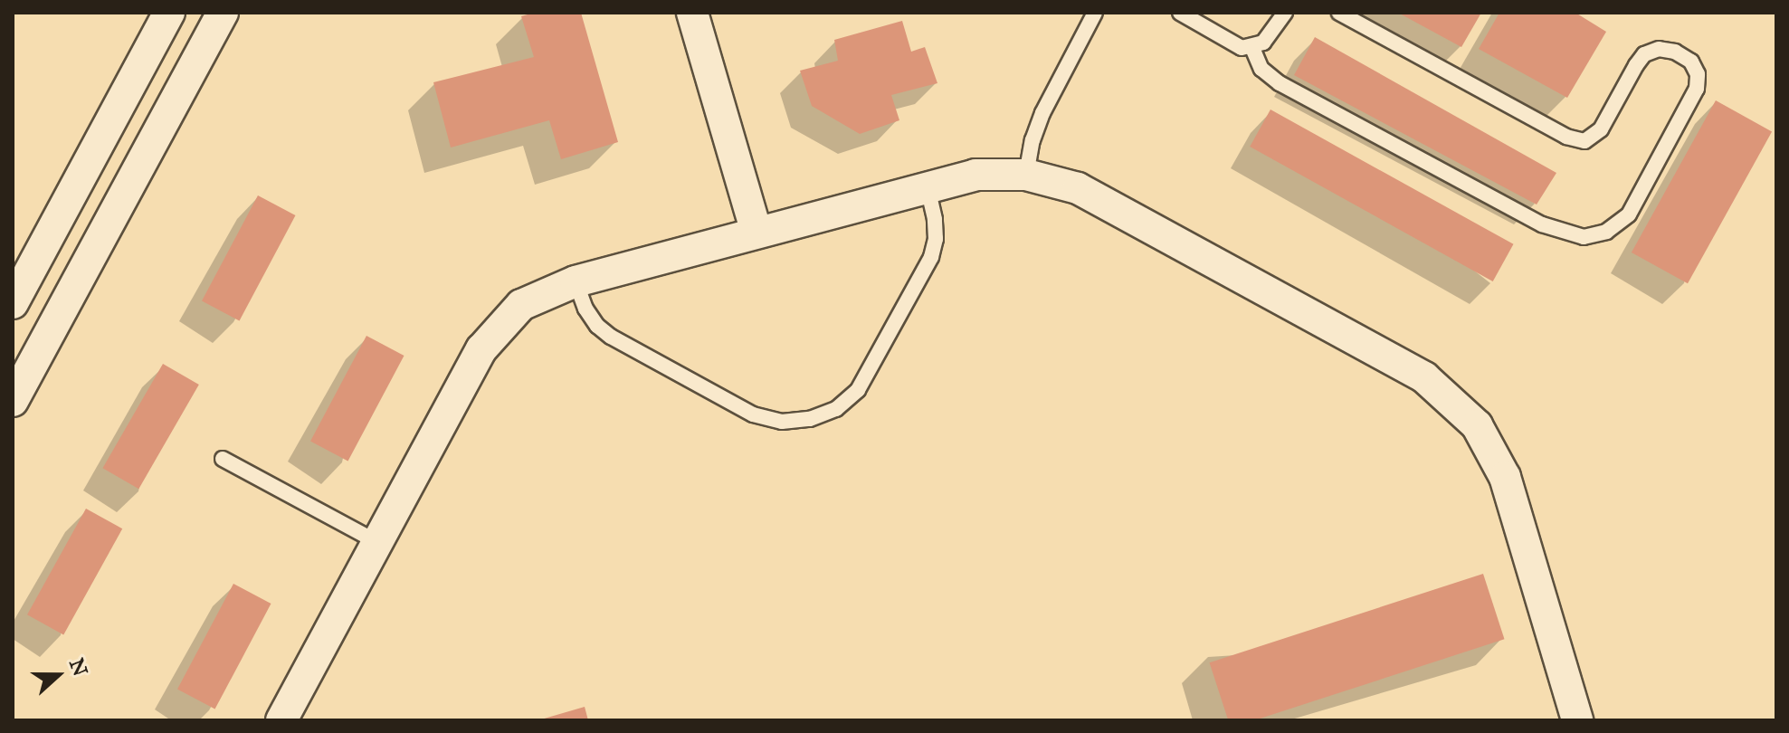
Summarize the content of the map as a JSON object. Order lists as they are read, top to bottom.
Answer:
{
  "north": "right"
}
